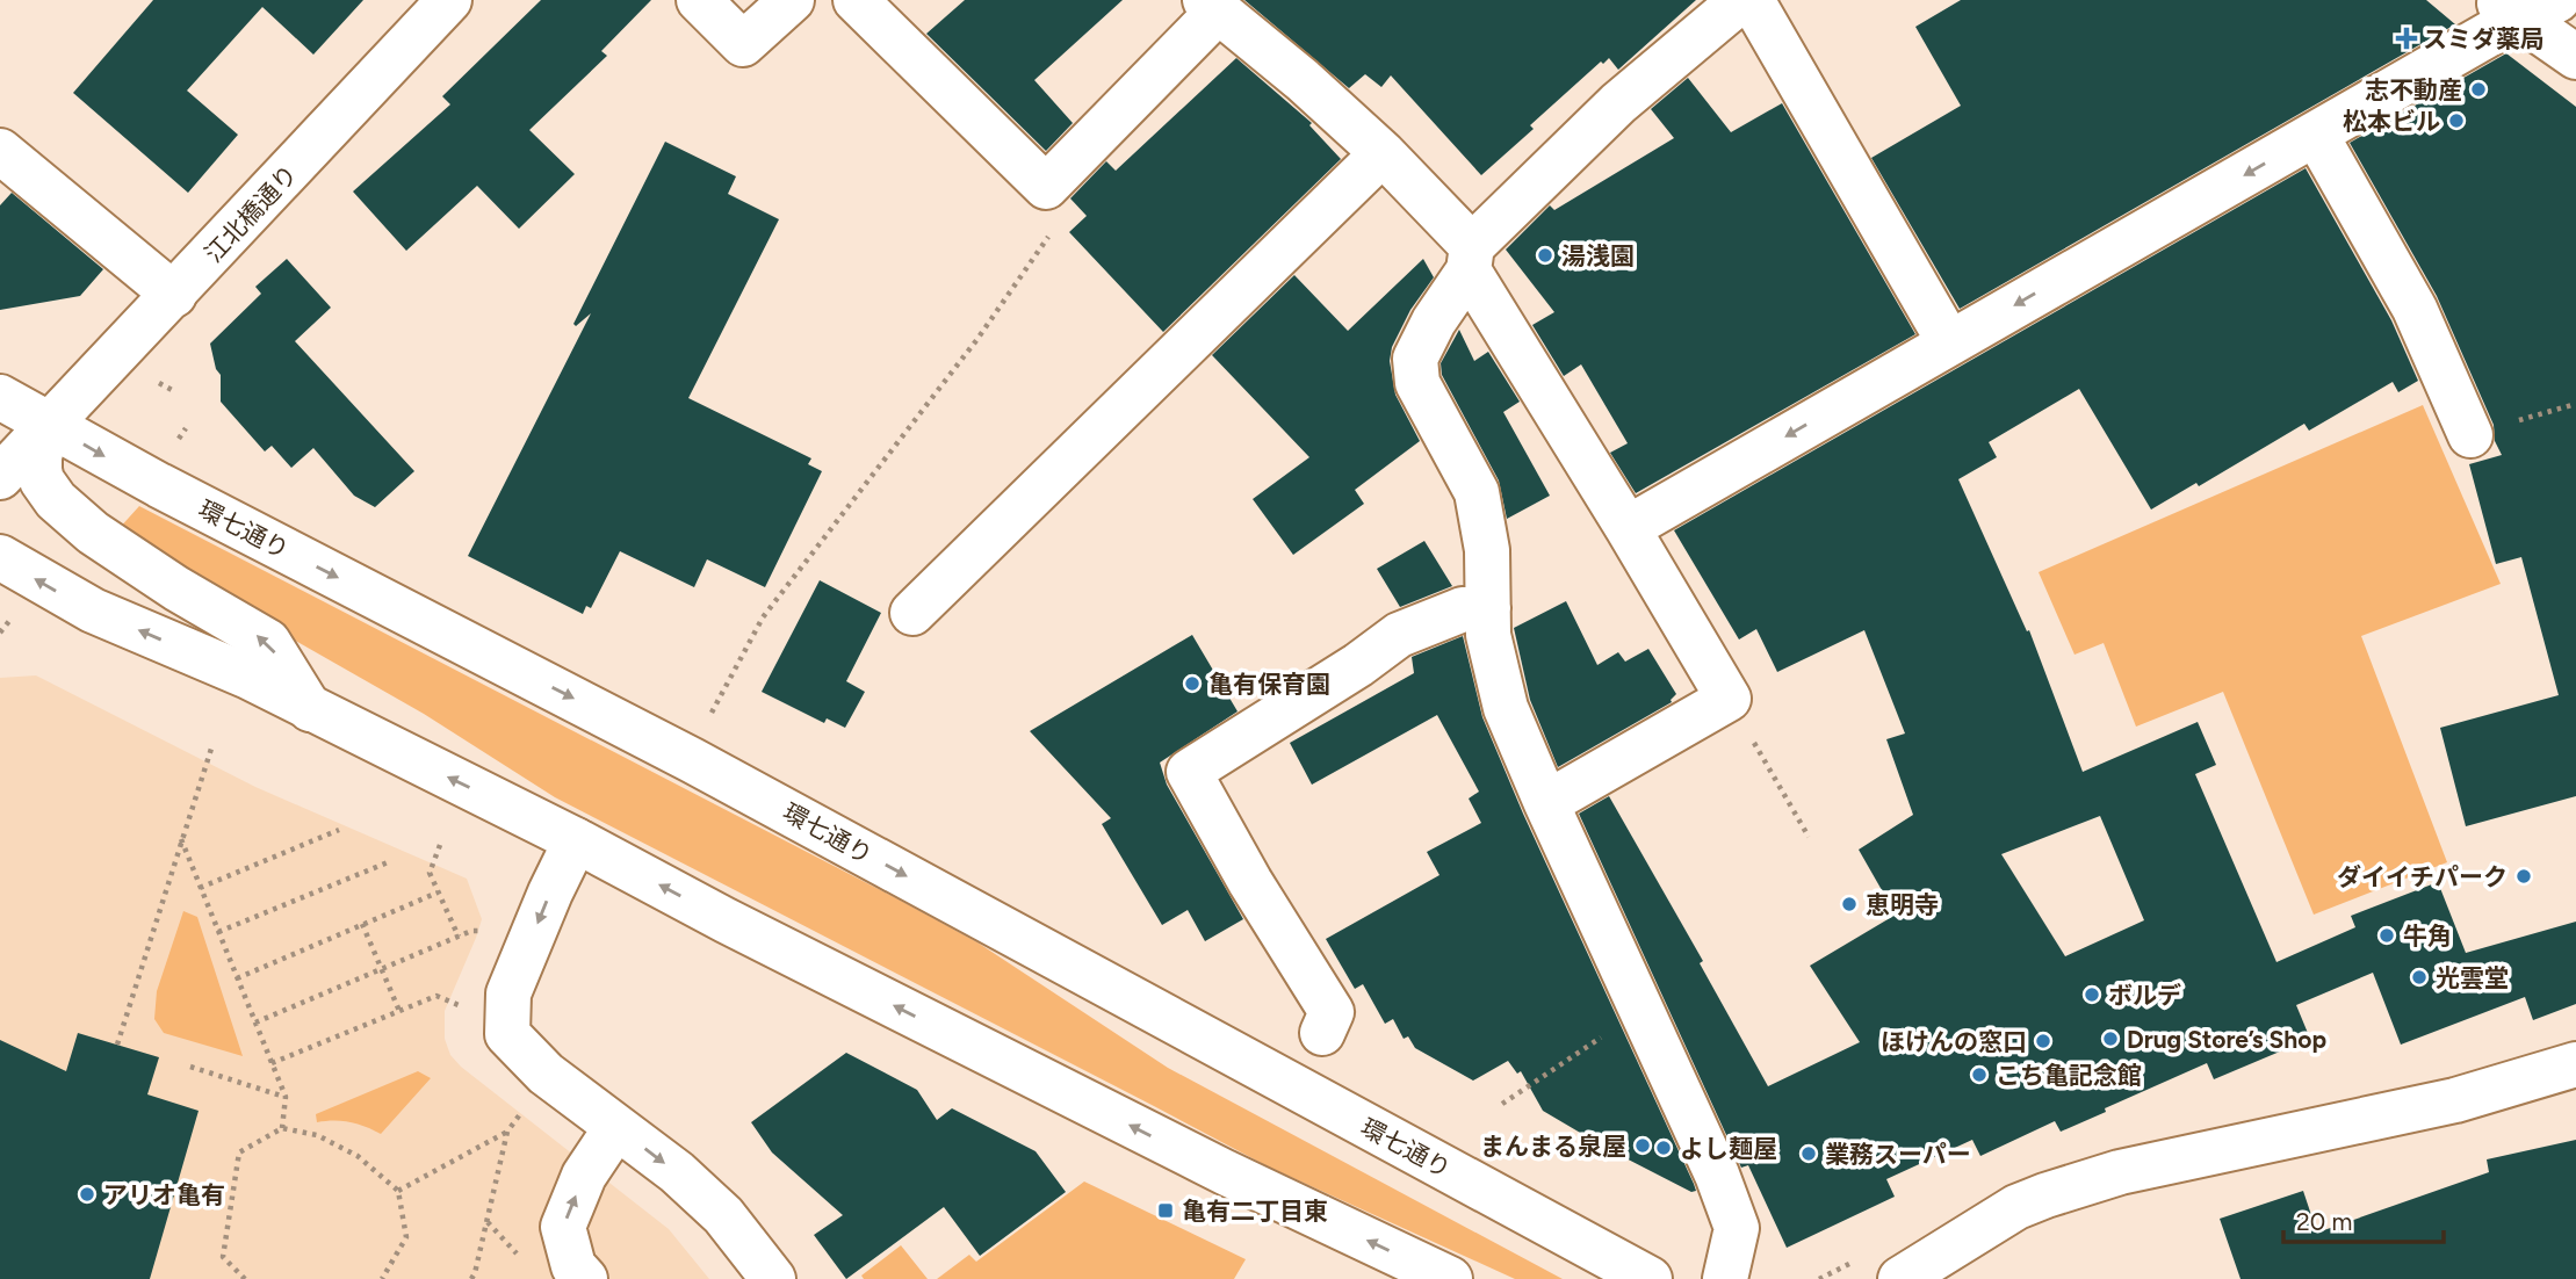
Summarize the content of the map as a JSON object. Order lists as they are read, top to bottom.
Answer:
{
  "streets": {
    "street": ["江北橋通り", "環七通り"]
  },
  "crossings": [
    ["江北橋通り", "環七通り"]
  ],
  "places": {
    "health": ["スミダ薬局"],
    "other": [
      "志不動産",
      "松本ビル",
      "湯浅園",
      "亀有保育園",
      "ダイイチパーク",
      "恵明寺",
      "牛角",
      "光雲堂",
      "ボルデ",
      "Drug Store’s Shop",
      "ほけんの窓口",
      "こち亀記念館",
      "まんまる泉屋",
      "よし麺屋",
      "業務スーパー",
      "アリオ亀有"
    ],
    "transit": ["亀有二丁目東"]
  },
  "scale_bar": "20 m"
}
